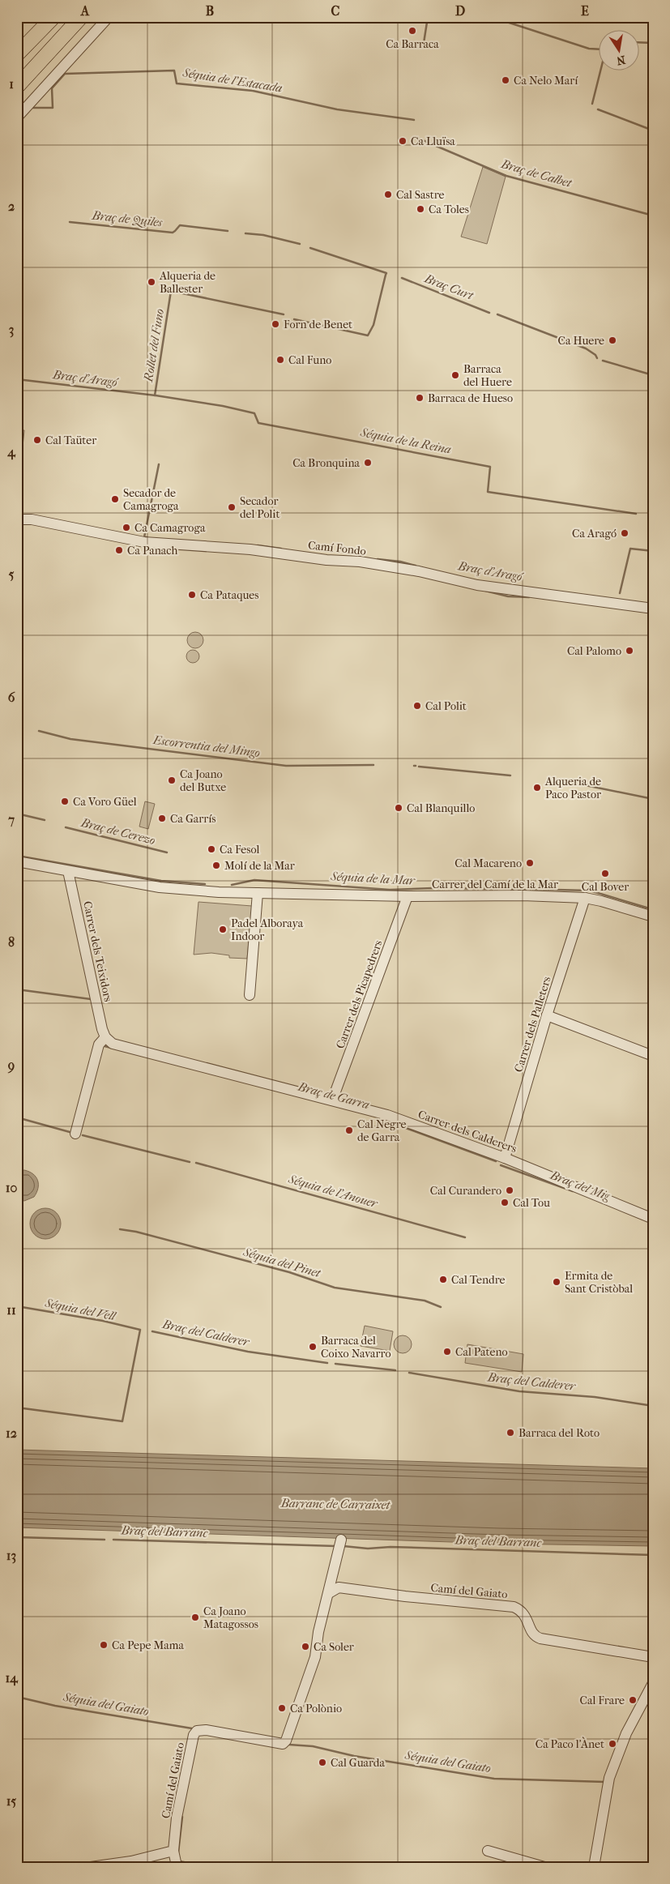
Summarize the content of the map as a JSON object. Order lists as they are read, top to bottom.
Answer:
{
  "streets": {
    "street": [
      "Camí Fondo",
      "Carrer del Camí de la Mar",
      "Carrer dels Teixidors",
      "Carrer dels Picapedrers",
      "Carrer dels Palleters",
      "Carrer dels Calderers",
      "Camí del Gaiato"
    ]
  },
  "crossings": [
    ["Carrer del Camí de la Mar", "Carrer dels Teixidors"],
    ["Carrer del Camí de la Mar", "Carrer dels Picapedrers"],
    ["Carrer del Camí de la Mar", "Carrer dels Palleters"],
    ["Carrer dels Teixidors", "Carrer dels Calderers"],
    ["Carrer dels Picapedrers", "Carrer dels Calderers"],
    ["Carrer dels Palleters", "Carrer dels Calderers"]
  ],
  "water": [
    "Séquia de l'Estacada",
    "Braç de Calbet",
    "Braç de Quiles",
    "Braç Curt",
    "Rollet del Funo",
    "Braç d'Aragó",
    "Séquia de la Reina",
    "Escorrentia del Mingo",
    "Braç de Cerezo",
    "Séquia de la Mar",
    "Braç de Garra",
    "Braç del Mig",
    "Séquia de l'Anouer",
    "Séquia del Pinet",
    "Séquia del Vell",
    "Braç del Calderer",
    "Barranc de Carraixet",
    "Braç del Barranc",
    "Séquia del Gaiato"
  ],
  "places": [
    "Ca Barraca",
    "Ca Nelo Marí",
    "Ca Lluïsa",
    "Cal Sastre",
    "Ca Toles",
    "Alqueria de Ballester",
    "Forn de Benet",
    "Ca Huere",
    "Cal Funo",
    "Barraca del Huere",
    "Barraca de Hueso",
    "Cal Taüter",
    "Ca Bronquina",
    "Secador de Camagroga",
    "Secador del Polit",
    "Ca Camagroga",
    "Ca Aragó",
    "Ca Panach",
    "Ca Pataques",
    "Cal Palomo",
    "Cal Polit",
    "Ca Joano del Butxe",
    "Alqueria de Paco Pastor",
    "Ca Voro Güel",
    "Cal Blanquillo",
    "Ca Garrís",
    "Ca Fesol",
    "Cal Macareno",
    "Molí de la Mar",
    "Cal Bover",
    "Padel Alboraya Indoor",
    "Cal Negre de Garra",
    "Cal Curandero",
    "Cal Tou",
    "Cal Tendre",
    "Ermita de Sant Cristòbal",
    "Barraca del Coixo Navarro",
    "Cal Pateno",
    "Barraca del Roto",
    "Ca Joano Matagossos",
    "Ca Pepe Mama",
    "Ca Soler",
    "Cal Frare",
    "Ca Polònio",
    "Ca Paco l'Ànet",
    "Cal Guarda"
  ],
  "north": "bottom",
  "grid": {
    "columns": [
      "A",
      "B",
      "C",
      "D",
      "E"
    ],
    "rows": [
      "1",
      "2",
      "3",
      "4",
      "5",
      "6",
      "7",
      "8",
      "9",
      "10",
      "11",
      "12",
      "13",
      "14",
      "15"
    ]
  }
}
